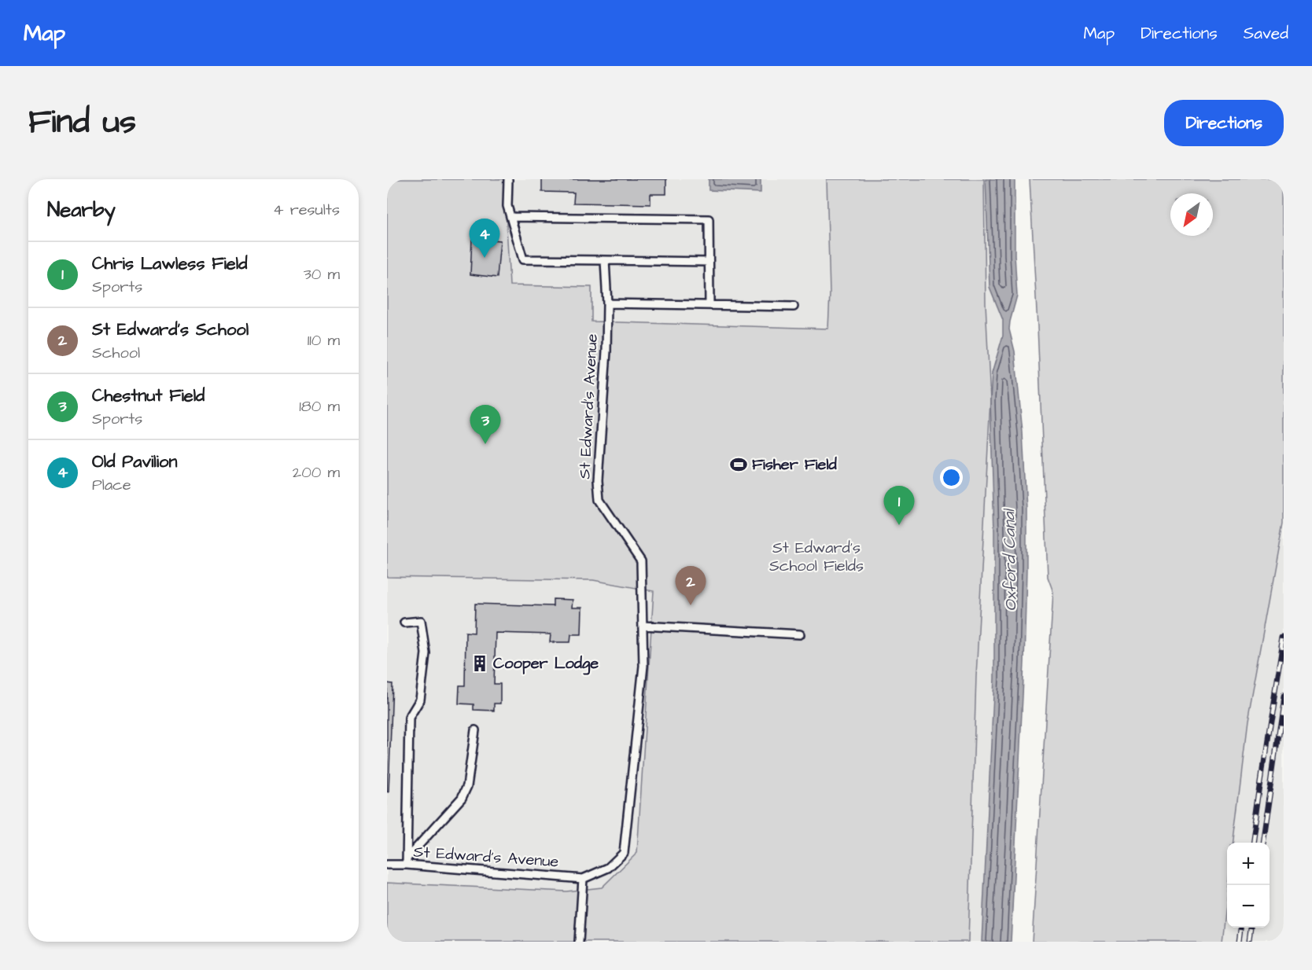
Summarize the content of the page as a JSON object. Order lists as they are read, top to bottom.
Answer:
{
  "streets": {
    "lane": ["St Edward's Avenue"]
  },
  "water": ["Oxford Canal"],
  "parks": ["St Edward's School Fields"],
  "places": {
    "sports": ["Fisher Field"],
    "building": ["Cooper Lodge"]
  },
  "north": "bottom left",
  "page": {
    "header": "Map",
    "nav": ["Map", "Directions", "Saved"],
    "title": "Find us",
    "buttons": "Directions",
    "heading": ["Nearby", "4 results"],
    "pins": [
      "4",
      "3",
      "1",
      "2"
    ],
    "list": [
      {
        "mark": "1",
        "name": "Chris Lawless Field",
        "note": "Sports",
        "value": "30 m"
      },
      {
        "mark": "2",
        "name": "St Edward's School",
        "note": "School",
        "value": "110 m"
      },
      {
        "mark": "3",
        "name": "Chestnut Field",
        "note": "Sports",
        "value": "180 m"
      },
      {
        "mark": "4",
        "name": "Old Pavilion",
        "note": "Place",
        "value": "200 m"
      }
    ],
    "map_buttons": ["+", "−"]
  }
}
